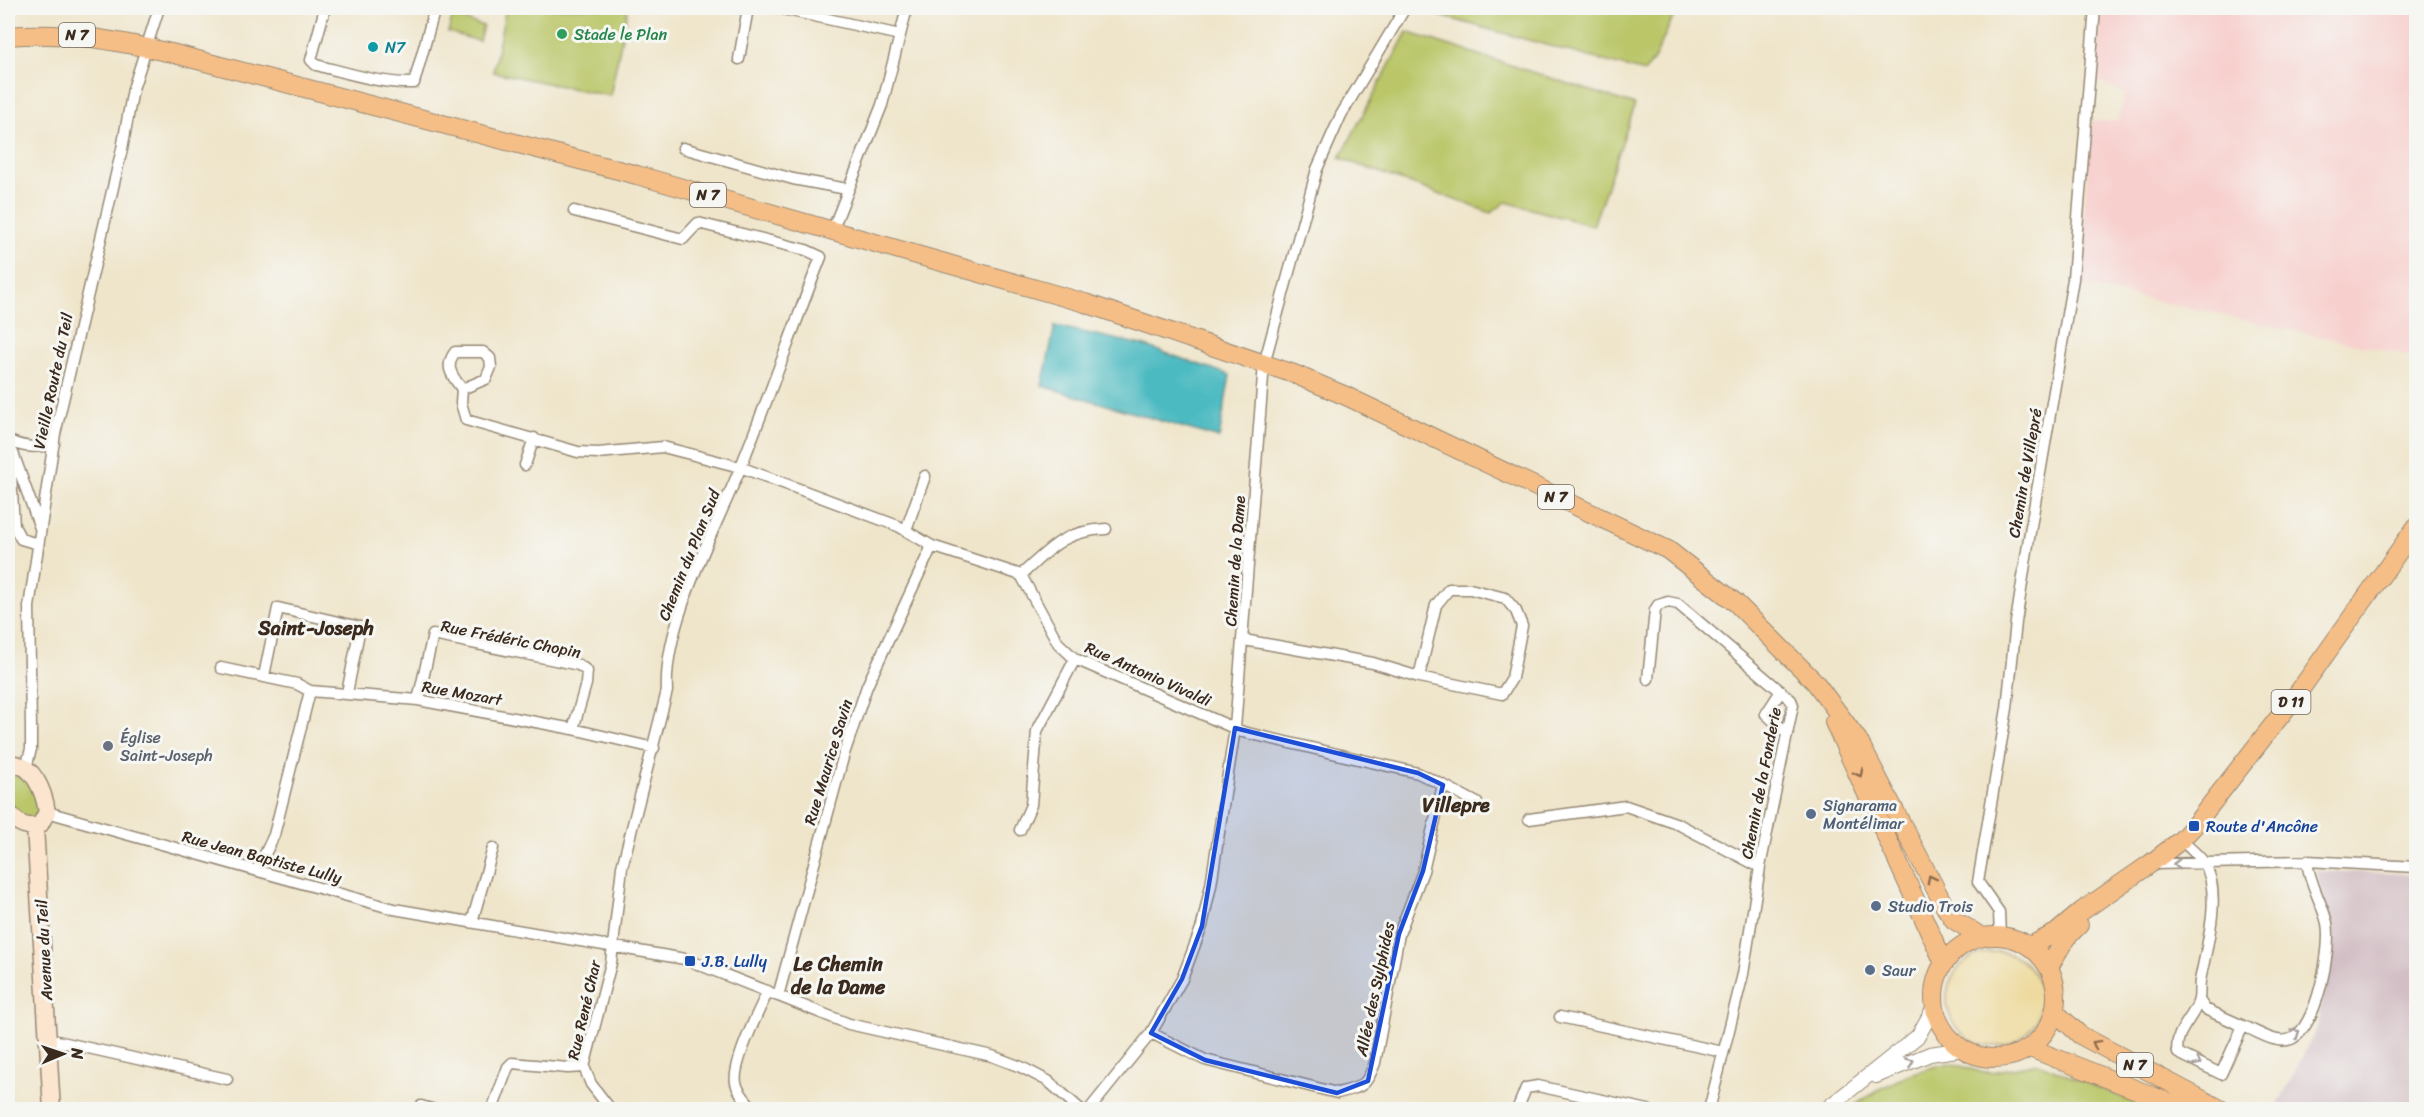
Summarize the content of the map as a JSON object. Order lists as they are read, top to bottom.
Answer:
{
  "streets": {
    "main road": ["N 7", "D 11", "Avenue du Teil"],
    "street": [
      "Vieille Route du Teil",
      "Chemin de Villepré",
      "Chemin du Plan Sud",
      "Chemin de la Dame",
      "Rue Frédéric Chopin",
      "Rue Antonio Vivaldi",
      "Rue Mozart",
      "Rue Maurice Savin",
      "Chemin de la Fonderie",
      "Rue Jean Baptiste Lully",
      "Allée des Sylphides",
      "Rue René Char"
    ]
  },
  "crossings": [
    ["N 7", "Vieille Route du Teil"],
    ["N 7", "Chemin de Villepré"],
    ["N 7", "Chemin de la Dame"],
    ["N 7", "D 11"],
    ["Chemin de Villepré", "D 11"],
    ["Chemin du Plan Sud", "Rue Mozart"],
    ["Chemin du Plan Sud", "Rue Jean Baptiste Lully"],
    ["Chemin du Plan Sud", "Rue René Char"],
    ["Chemin de la Dame", "Rue Antonio Vivaldi"],
    ["Chemin de la Dame", "Allée des Sylphides"],
    ["Rue Frédéric Chopin", "Rue Mozart"],
    ["Rue Maurice Savin", "Rue Jean Baptiste Lully"],
    ["Rue Jean Baptiste Lully", "Rue René Char"]
  ],
  "districts": ["Saint-Joseph", "Villepre", "Le Chemin de la Dame"],
  "places": {
    "other": [
      "Stade le Plan",
      "N7",
      "Église Saint-Joseph",
      "Signarama Montélimar",
      "Studio Trois",
      "Saur"
    ],
    "transit": ["Route d'Ancône", "J.B. Lully"]
  },
  "north": "right"
}
